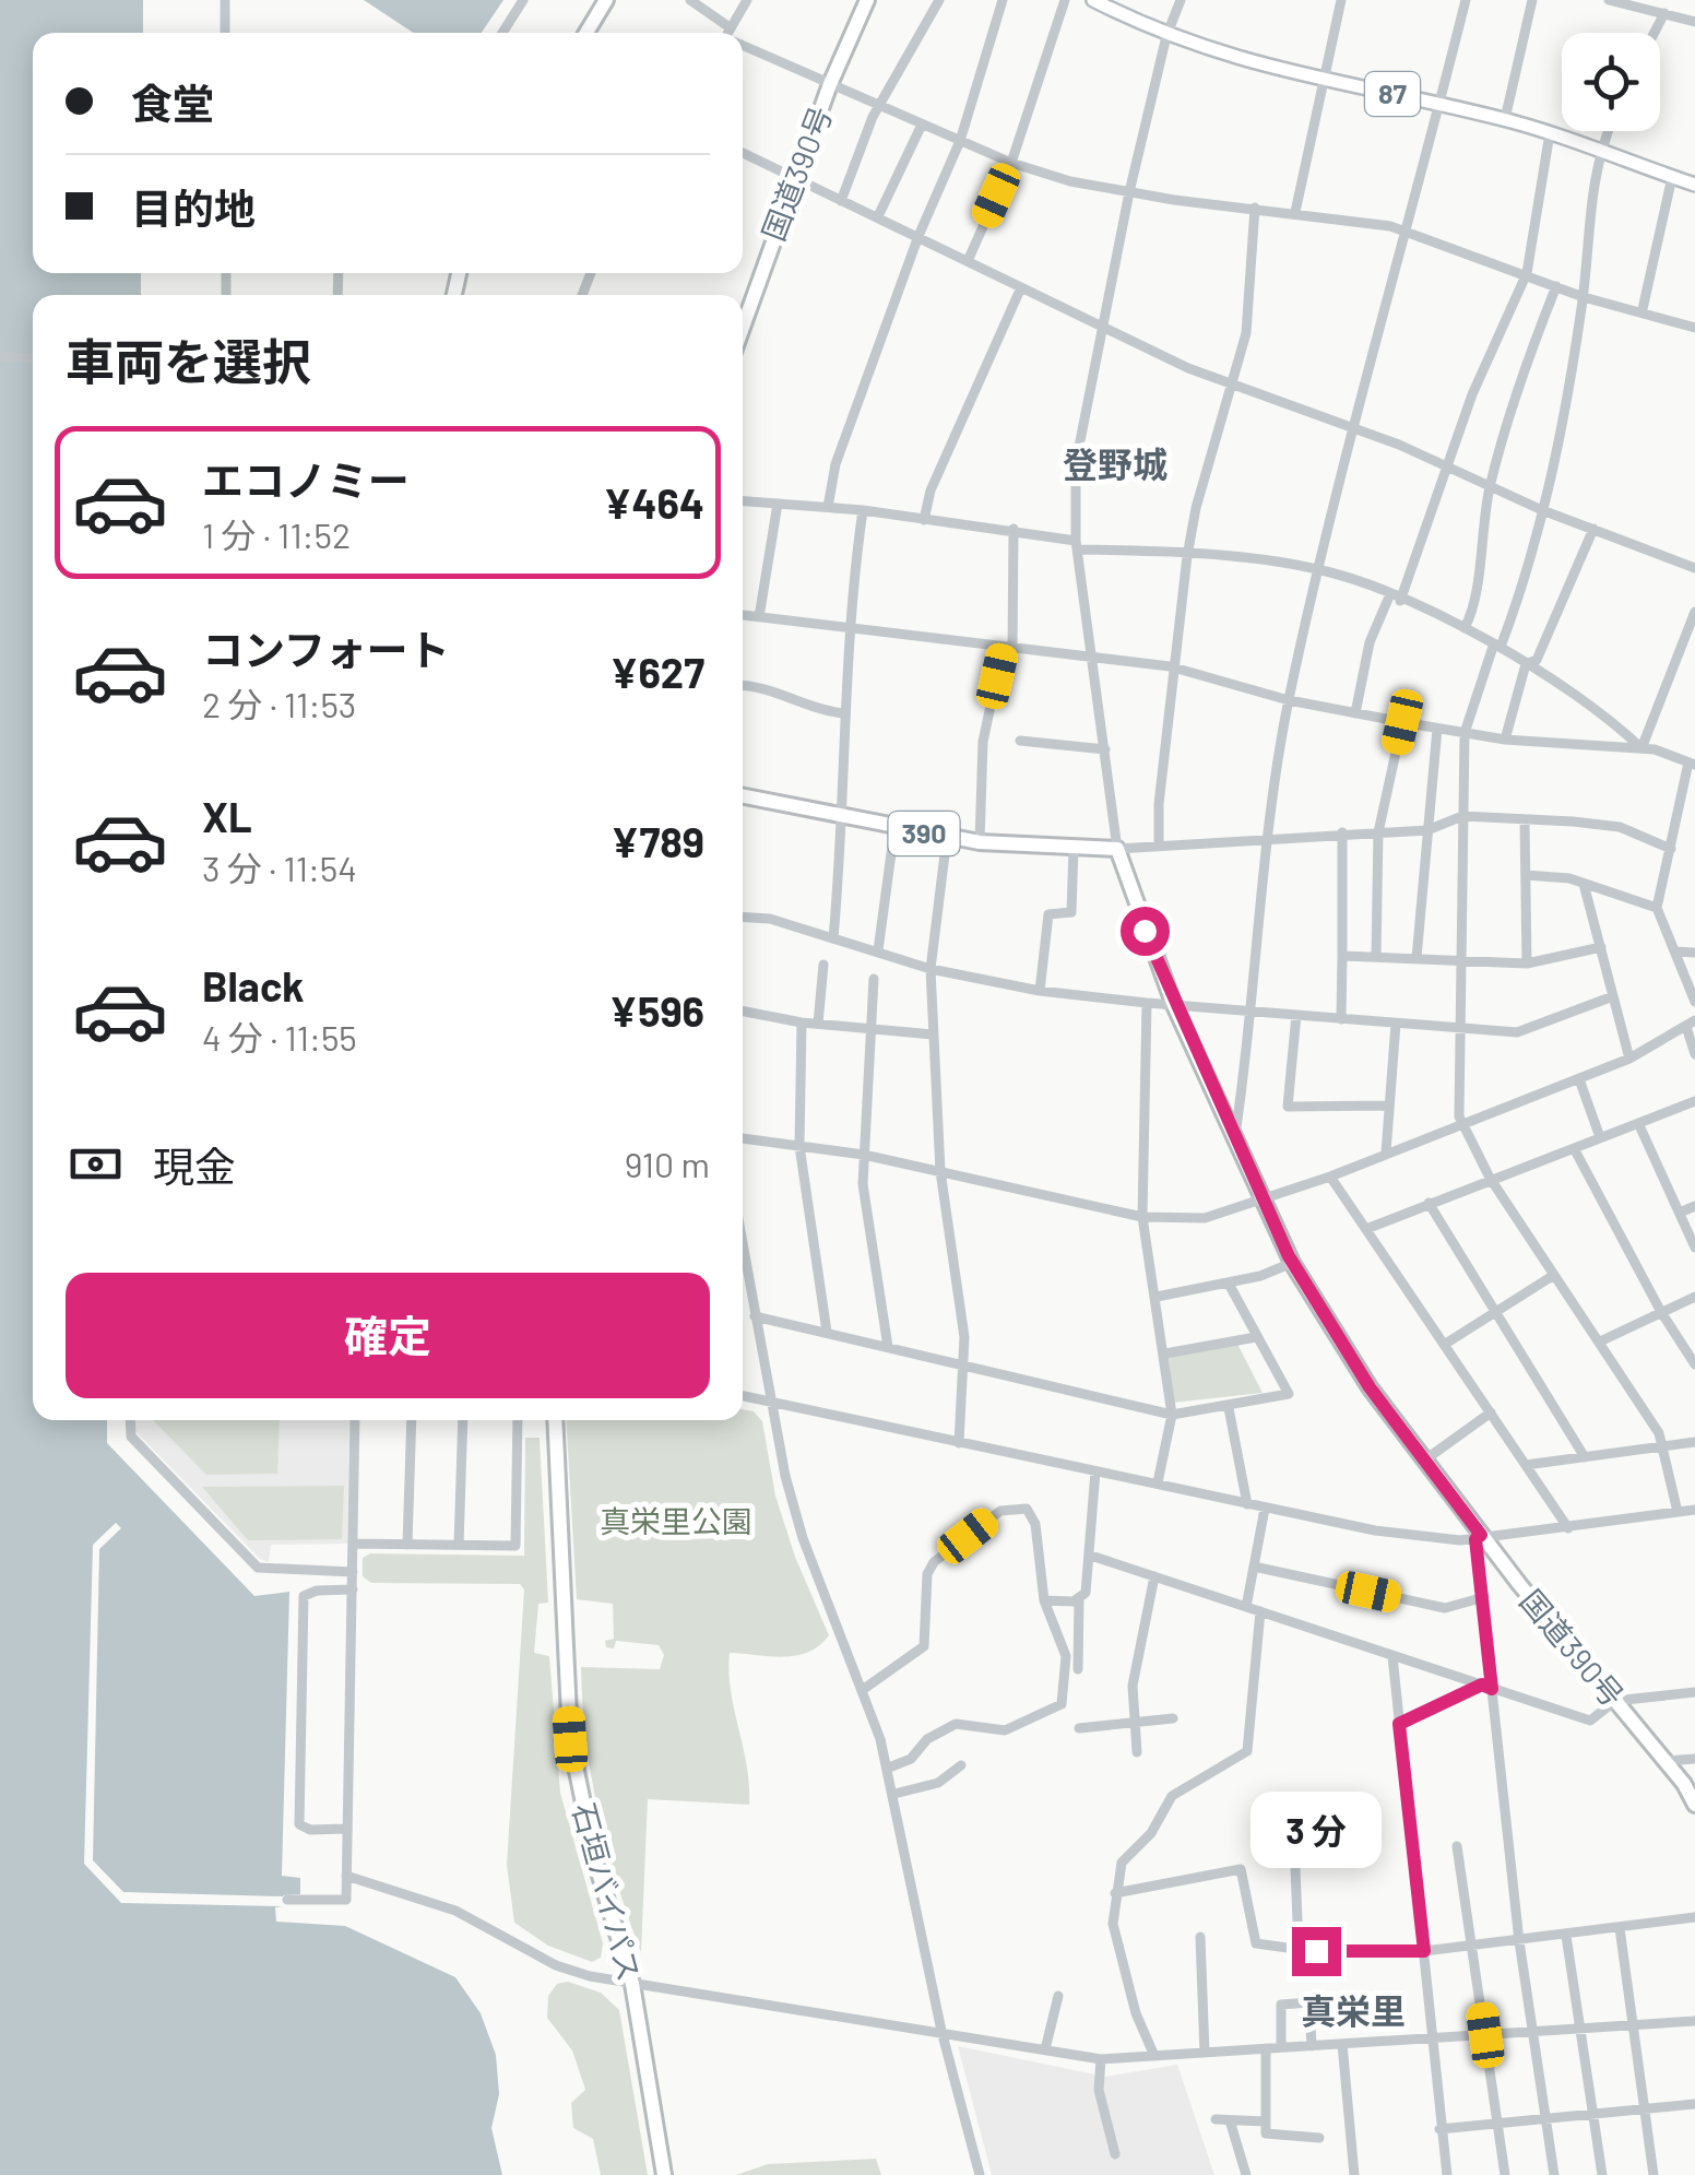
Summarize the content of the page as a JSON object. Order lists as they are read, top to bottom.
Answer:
{
  "streets": {
    "highway": ["国道390号", "390", "石垣バイパス"],
    "main road": ["87"]
  },
  "crossings": [
    ["国道390号", "390"]
  ],
  "districts": ["登野城", "真栄里"],
  "parks": ["真栄里公園"],
  "page": {
    "banner": ["食堂", "目的地"],
    "heading": "車両を選択",
    "list": [
      {
        "name": "エコノミー",
        "note": "1 分 · 11:52",
        "value": "¥464"
      },
      {
        "name": "コンフォート",
        "note": "2 分 · 11:53",
        "value": "¥627"
      },
      {
        "name": "XL",
        "note": "3 分 · 11:54",
        "value": "¥789"
      },
      {
        "name": "Black",
        "note": "4 分 · 11:55",
        "value": "¥596"
      }
    ],
    "pay": ["現金", "910 m"],
    "buttons": "確定",
    "bubble": "3 分"
  }
}
